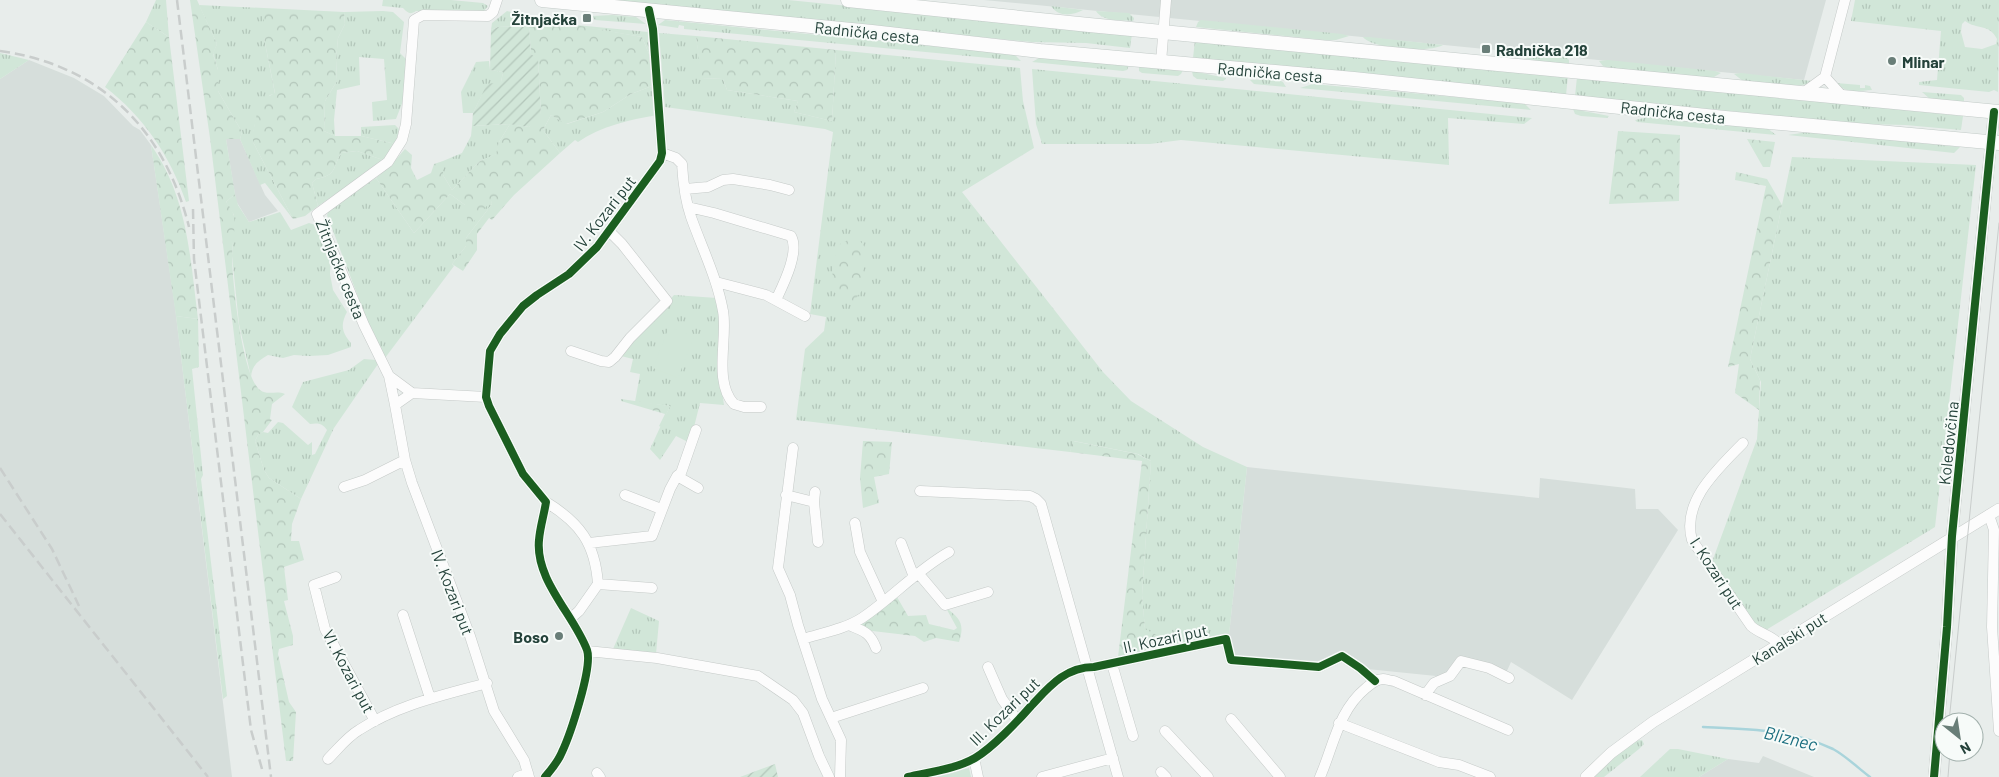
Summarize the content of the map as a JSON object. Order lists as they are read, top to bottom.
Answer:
{
  "streets": {
    "main road": ["Radnička cesta"],
    "street": [
      "IV. Kozari put",
      "Žitnjačka cesta",
      "Koledovčina",
      "I. Kozari put",
      "II. Kozari put",
      "Kanalski put",
      "VI. Kozari put",
      "III. Kozari put"
    ]
  },
  "crossings": [
    ["Radnička cesta", "Koledovčina"],
    ["IV. Kozari put", "Žitnjačka cesta"],
    ["IV. Kozari put", "VI. Kozari put"],
    ["Koledovčina", "Kanalski put"],
    ["I. Kozari put", "Kanalski put"],
    ["II. Kozari put", "III. Kozari put"]
  ],
  "water": ["Bliznec"],
  "places": {
    "transit": ["Žitnjačka", "Radnička 218"],
    "other": ["Mlinar", "Boso"]
  },
  "north": "bottom right"
}
